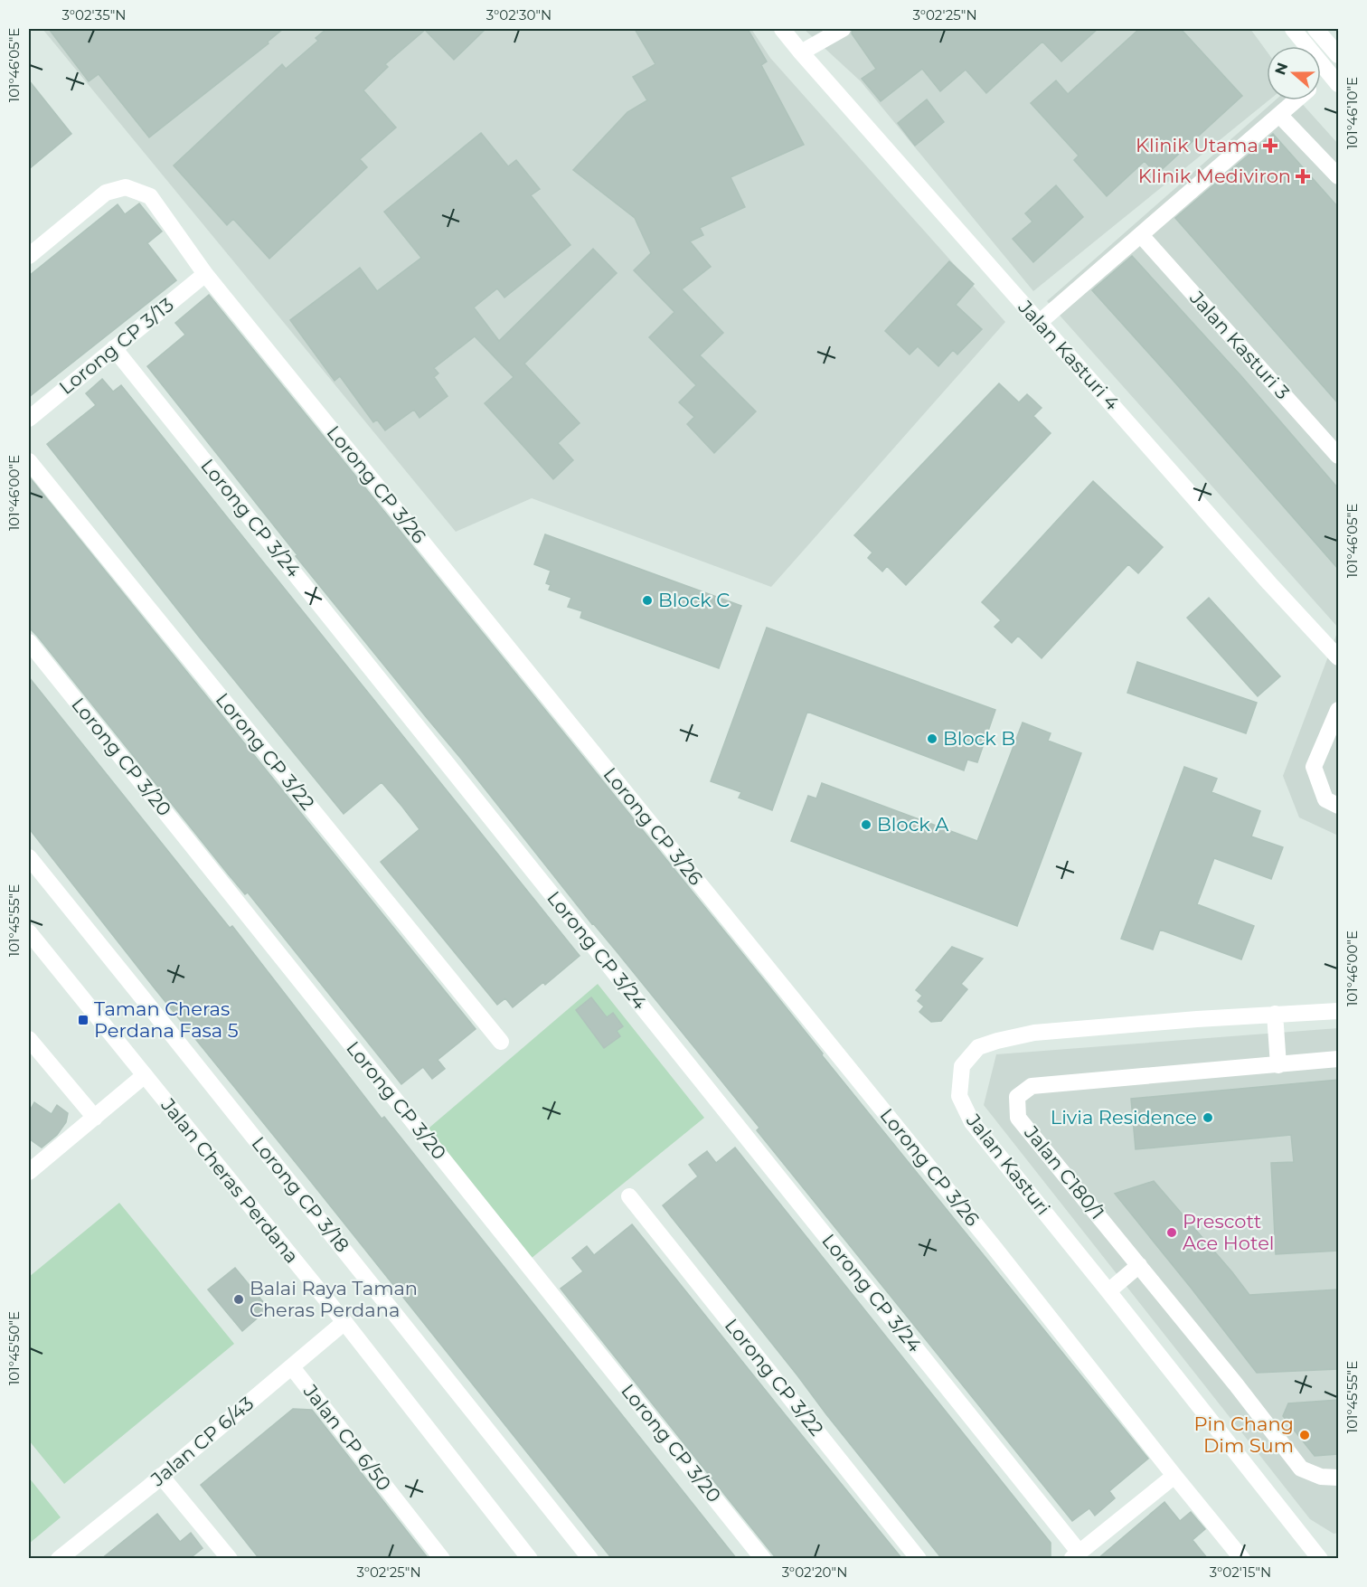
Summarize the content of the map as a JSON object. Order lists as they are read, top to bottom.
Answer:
{
  "streets": {
    "street": [
      "Jalan Kasturi 3",
      "Lorong CP 3/13",
      "Jalan Kasturi 4",
      "Lorong CP 3/26",
      "Lorong CP 3/24",
      "Lorong CP 3/22",
      "Lorong CP 3/20",
      "Jalan Kasturi",
      "Jalan C180/1",
      "Jalan Cheras Perdana",
      "Lorong CP 3/18",
      "Jalan CP 6/50",
      "Jalan CP 6/43"
    ]
  },
  "crossings": [
    ["Lorong CP 3/13", "Lorong CP 3/26"],
    ["Lorong CP 3/13", "Lorong CP 3/24"],
    ["Jalan Cheras Perdana", "Jalan CP 6/43"],
    ["Jalan CP 6/50", "Jalan CP 6/43"]
  ],
  "places": {
    "health": ["Klinik Utama", "Klinik Mediviron"],
    "other": [
      "Block C",
      "Block B",
      "Block A",
      "Livia Residence",
      "Prescott Ace Hotel",
      "Balai Raya Taman Cheras Perdana",
      "Pin Chang Dim Sum"
    ],
    "transit": ["Taman Cheras Perdana Fasa 5"]
  },
  "north": "left",
  "coordinates": [
    "3°02'35\"N",
    "3°02'30\"N",
    "3°02'25\"N",
    "101°46'05\"E",
    "101°46'10\"E",
    "101°46'00\"E",
    "101°45'55\"E",
    "101°45'50\"E",
    "3°02'20\"N",
    "3°02'15\"N"
  ]
}
